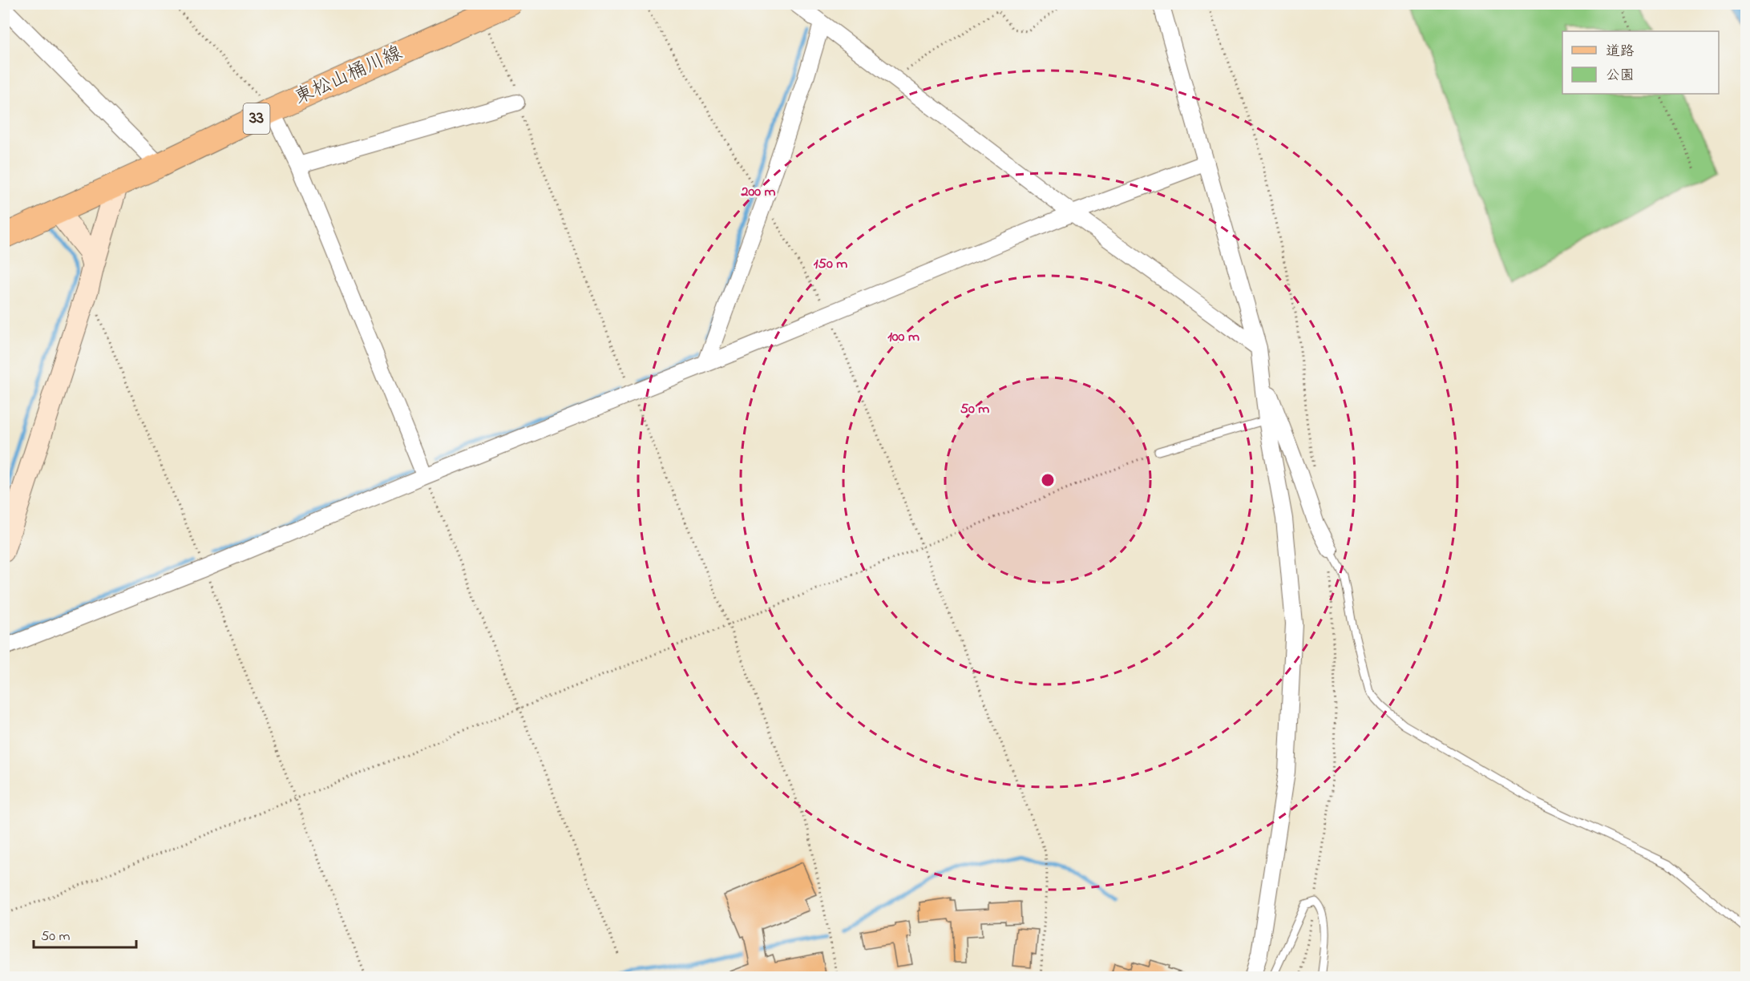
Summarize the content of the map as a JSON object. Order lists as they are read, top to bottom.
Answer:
{
  "streets": {
    "main road": ["東松山桶川線", "33"]
  },
  "legend": ["道路", "公園"],
  "scale_bar": "50 m",
  "rings": [
    "200 m",
    "150 m",
    "100 m",
    "50 m"
  ]
}
